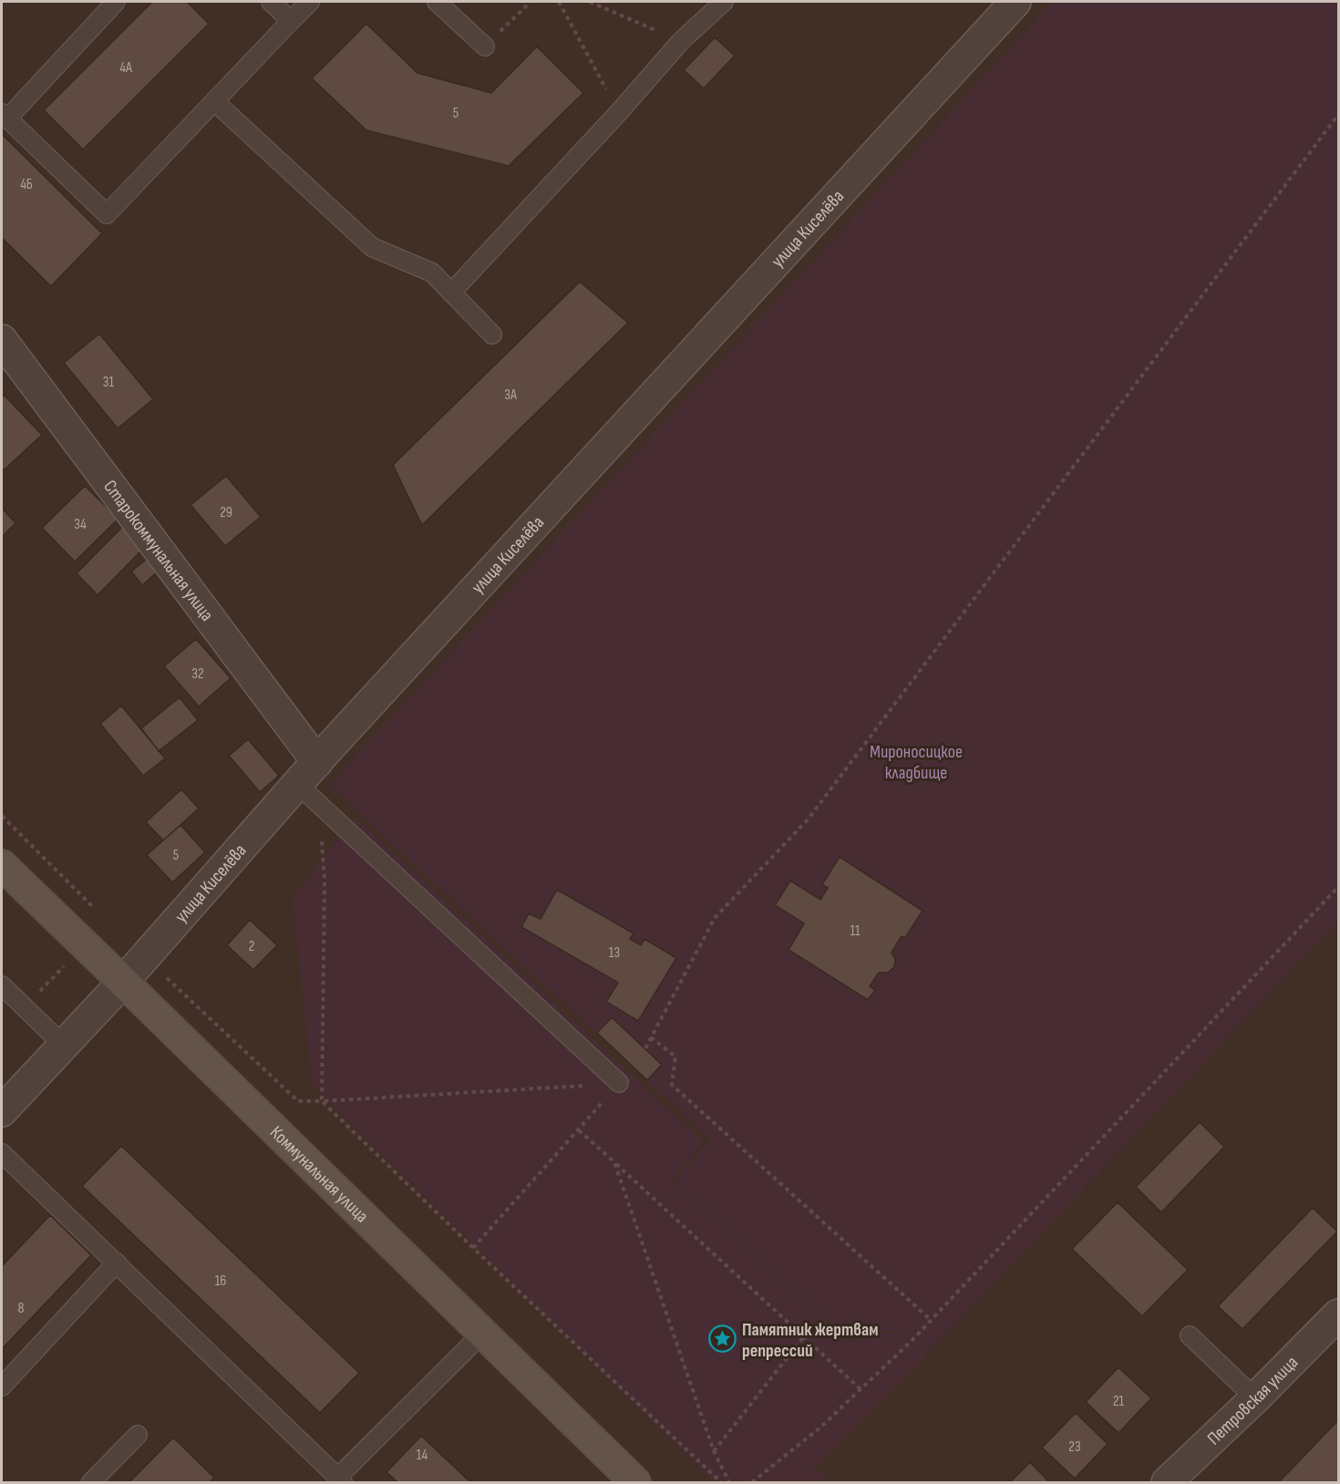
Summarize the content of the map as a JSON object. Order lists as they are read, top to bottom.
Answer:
{
  "streets": {
    "main road": ["Коммунальная улица"],
    "street": ["улица Киселёва", "Старокоммунальная улица", "Петровская улица"]
  },
  "crossings": [
    ["улица Киселёва", "Старокоммунальная улица"],
    ["улица Киселёва", "Коммунальная улица"]
  ],
  "parks": ["Мироносицкое кладбище"],
  "places": {
    "place": ["Памятник жертвам репрессий"]
  },
  "house_numbers": [
    "4А",
    "5",
    "4Б",
    "31",
    "3А",
    "29",
    "34",
    "32",
    "5",
    "11",
    "2",
    "13",
    "16",
    "8",
    "21",
    "23",
    "14"
  ]
}
